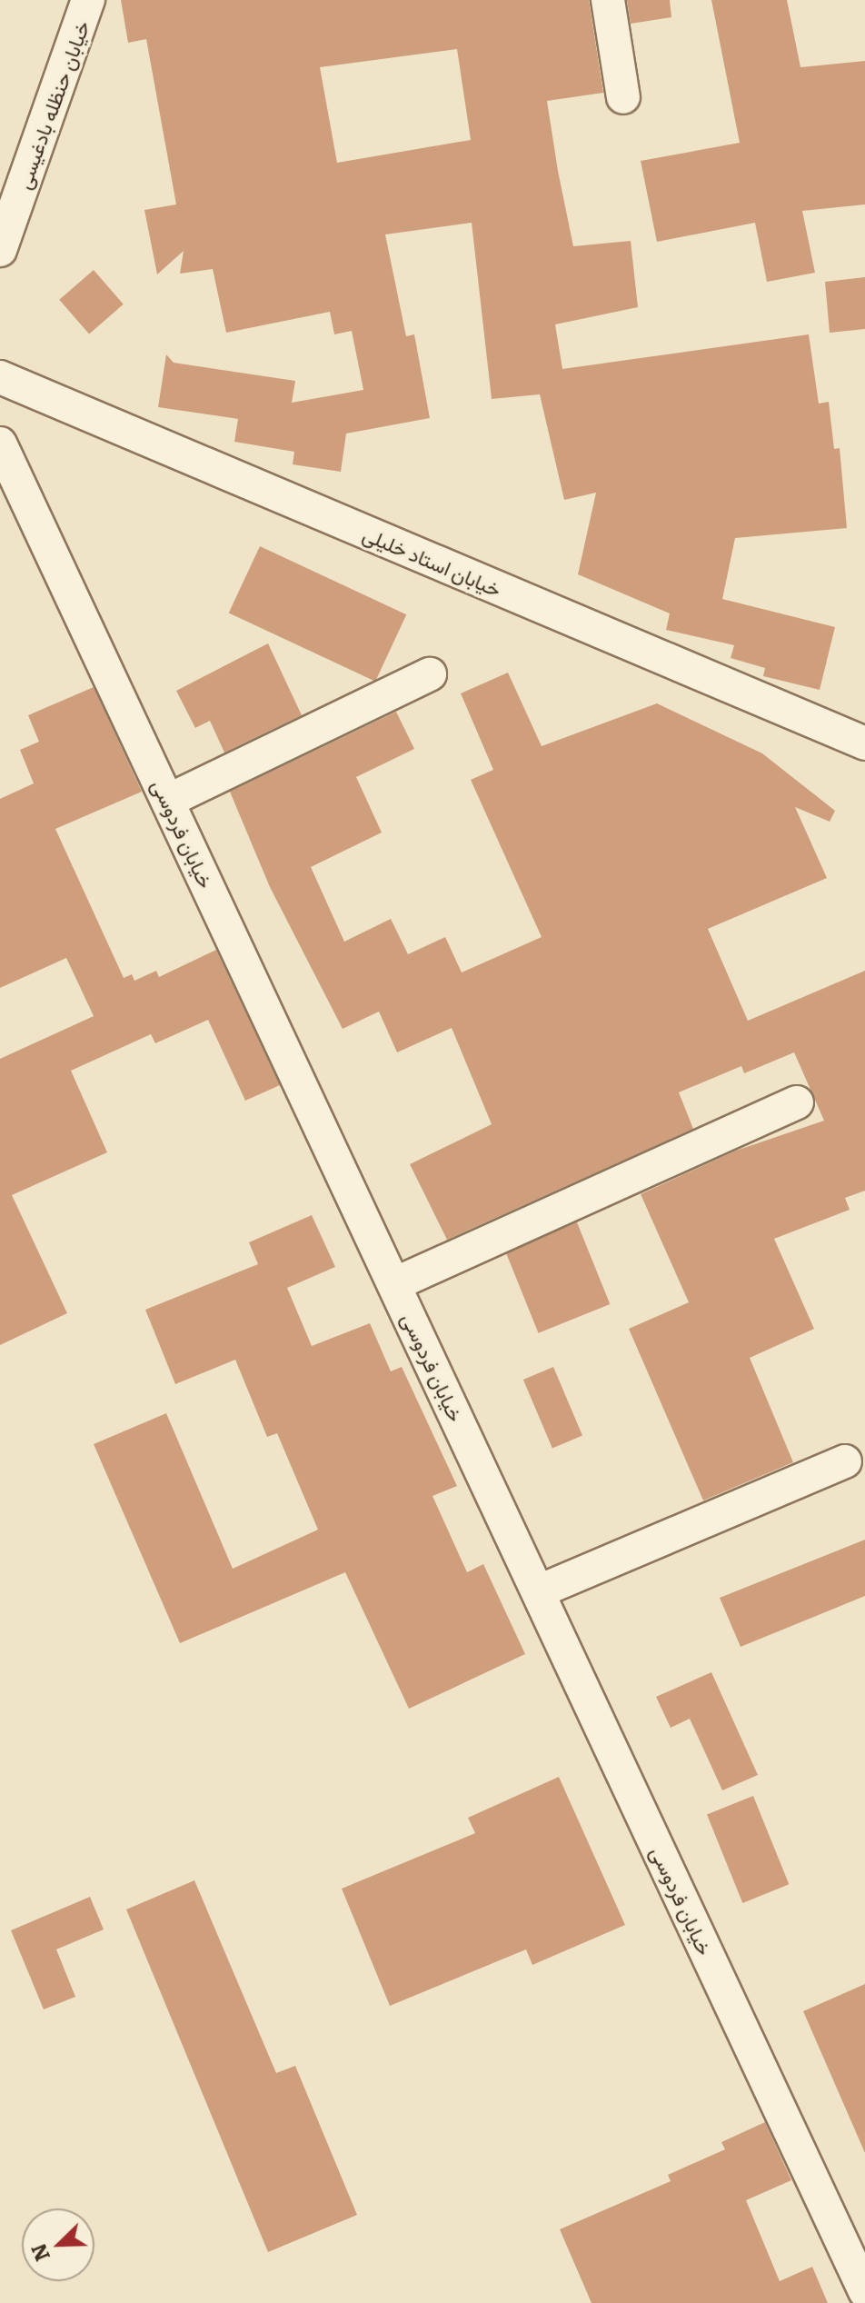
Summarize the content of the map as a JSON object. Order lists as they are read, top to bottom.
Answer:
{
  "streets": {
    "street": ["خیابان حنظله بادغیسی", "خیابان استاد خلیلی", "خیابان فردوسی"]
  },
  "north": "bottom left"
}
